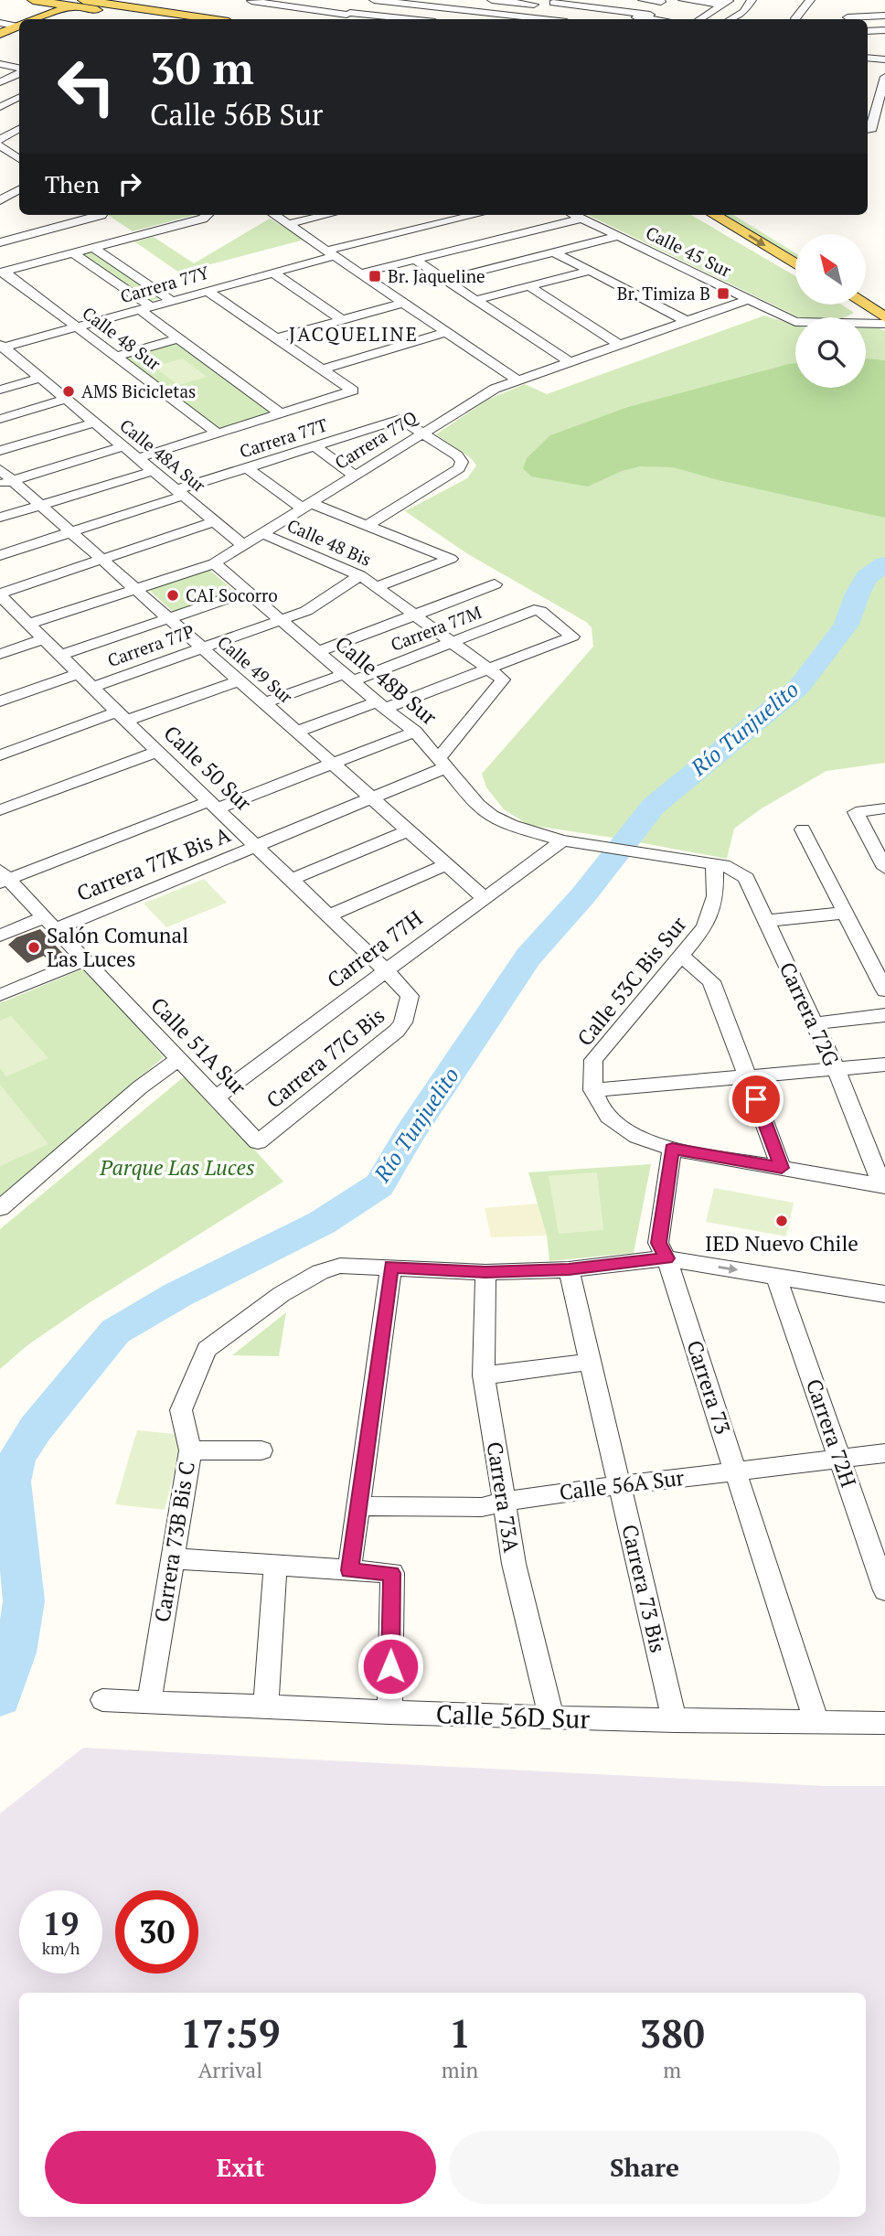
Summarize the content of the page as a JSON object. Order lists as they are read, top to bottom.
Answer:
{
  "streets": {
    "street": [
      "Calle 45 Sur",
      "Carrera 77Y",
      "Calle 48 Sur",
      "Carrera 77T",
      "Carrera 77Q",
      "Calle 48A Sur",
      "Calle 48 Bis",
      "Carrera 77M",
      "Carrera 77P",
      "Calle 49 Sur",
      "Calle 48B Sur",
      "Calle 50 Sur",
      "Carrera 77K Bis A",
      "Carrera 77H",
      "Calle 53C Bis Sur",
      "Carrera 72G",
      "Calle 51A Sur",
      "Carrera 77G Bis",
      "Carrera 73",
      "Carrera 72H",
      "Calle 56A Sur",
      "Carrera 73A",
      "Carrera 73B Bis C",
      "Carrera 73 Bis",
      "Calle 56D Sur"
    ]
  },
  "crossings": [
    ["Calle 45 Sur", "Carrera 77Q"],
    ["Carrera 77Y", "Calle 48 Sur"],
    ["Carrera 77Y", "Calle 48A Sur"],
    ["Carrera 77T", "Carrera 77Q"],
    ["Carrera 77T", "Calle 48A Sur"],
    ["Carrera 77T", "Calle 49 Sur"],
    ["Carrera 77Q", "Calle 48A Sur"],
    ["Carrera 77Q", "Calle 48 Bis"],
    ["Carrera 77Q", "Calle 49 Sur"],
    ["Carrera 77Q", "Calle 48B Sur"],
    ["Carrera 77Q", "Calle 50 Sur"],
    ["Calle 48 Bis", "Carrera 77M"],
    ["Calle 48 Bis", "Carrera 77P"],
    ["Calle 48 Bis", "Carrera 77K Bis A"],
    ["Carrera 77M", "Calle 49 Sur"],
    ["Carrera 77M", "Calle 48B Sur"],
    ["Carrera 77P", "Calle 49 Sur"],
    ["Carrera 77P", "Calle 48B Sur"],
    ["Carrera 77P", "Calle 50 Sur"],
    ["Calle 49 Sur", "Carrera 77K Bis A"],
    ["Calle 49 Sur", "Carrera 77H"],
    ["Calle 48B Sur", "Carrera 77K Bis A"],
    ["Calle 48B Sur", "Carrera 77H"],
    ["Calle 48B Sur", "Calle 53C Bis Sur"],
    ["Calle 48B Sur", "Carrera 72G"],
    ["Calle 50 Sur", "Carrera 77K Bis A"],
    ["Calle 50 Sur", "Carrera 77H"],
    ["Calle 50 Sur", "Carrera 77G Bis"],
    ["Carrera 77K Bis A", "Calle 51A Sur"],
    ["Carrera 77H", "Calle 51A Sur"],
    ["Carrera 77H", "Carrera 77G Bis"],
    ["Calle 53C Bis Sur", "Carrera 72G"],
    ["Calle 51A Sur", "Carrera 77G Bis"],
    ["Carrera 73", "Calle 56A Sur"],
    ["Carrera 73", "Calle 56D Sur"],
    ["Carrera 72H", "Calle 56A Sur"],
    ["Calle 56A Sur", "Carrera 73A"],
    ["Calle 56A Sur", "Carrera 73 Bis"],
    ["Carrera 73A", "Calle 56D Sur"],
    ["Carrera 73B Bis C", "Calle 56D Sur"],
    ["Carrera 73 Bis", "Calle 56D Sur"]
  ],
  "districts": ["JACQUELINE"],
  "water": ["Río Tunjuelito"],
  "parks": ["Parque Las Luces"],
  "places": {
    "transit": ["Br. Jaqueline", "Br. Timiza B"],
    "other": [
      "AMS Bicicletas",
      "CAI Socorro",
      "Salón Comunal Las Luces",
      "IED Nuevo Chile"
    ]
  },
  "north": "top left",
  "page": {
    "turn": ["30 m", "Calle 56B Sur"],
    "then": "Then",
    "speed": "19 km/h",
    "limit": "30",
    "eta": [
      "17:59",
      "Arrival",
      "1",
      "min",
      "380",
      "m"
    ],
    "buttons": ["Exit", "Share"]
  }
}
